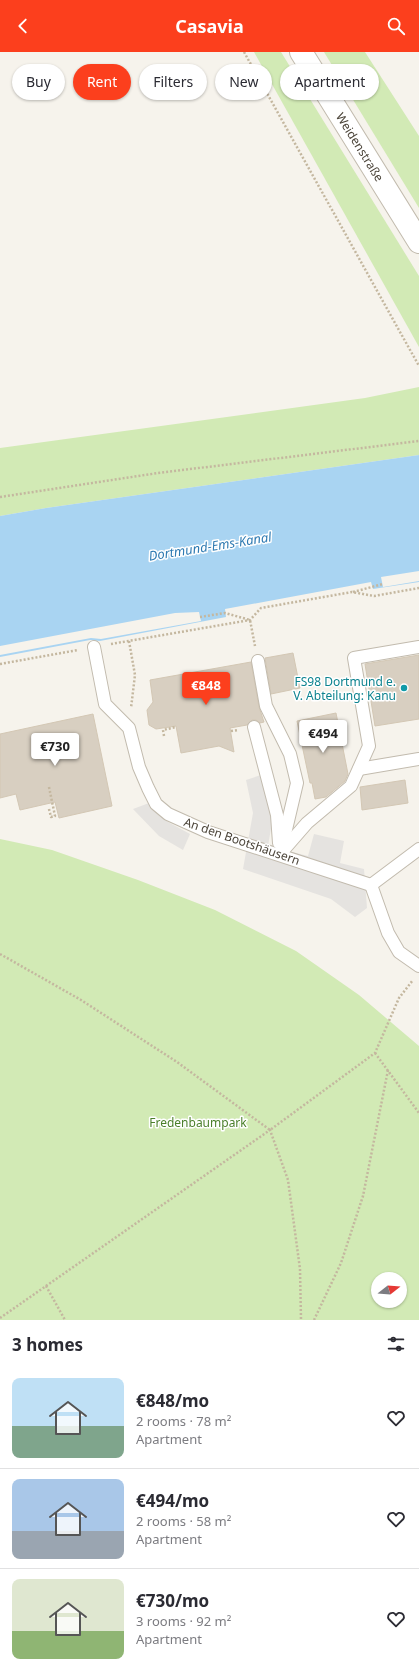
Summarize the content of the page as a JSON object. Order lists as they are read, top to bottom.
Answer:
{
  "streets": {
    "street": ["Weidenstraße"],
    "lane": ["An den Bootshäusern"]
  },
  "water": ["Dortmund-Ems-Kanal"],
  "parks": ["Fredenbaumpark"],
  "places": ["FS98 Dortmund e. V. Abteilung: Kanu"],
  "north": "right",
  "page": {
    "header": "Casavia",
    "chip": [
      "Buy",
      "Rent",
      "Filters",
      "New",
      "Apartment"
    ],
    "price": ["€848", "€494", "€730"],
    "heading": "3 homes",
    "list": [
      {
        "name": "€848/mo",
        "note": "2 rooms · 78 m² · Apartment"
      },
      {
        "name": "€494/mo",
        "note": "2 rooms · 58 m² · Apartment"
      },
      {
        "name": "€730/mo",
        "note": "3 rooms · 92 m² · Apartment"
      }
    ]
  }
}
